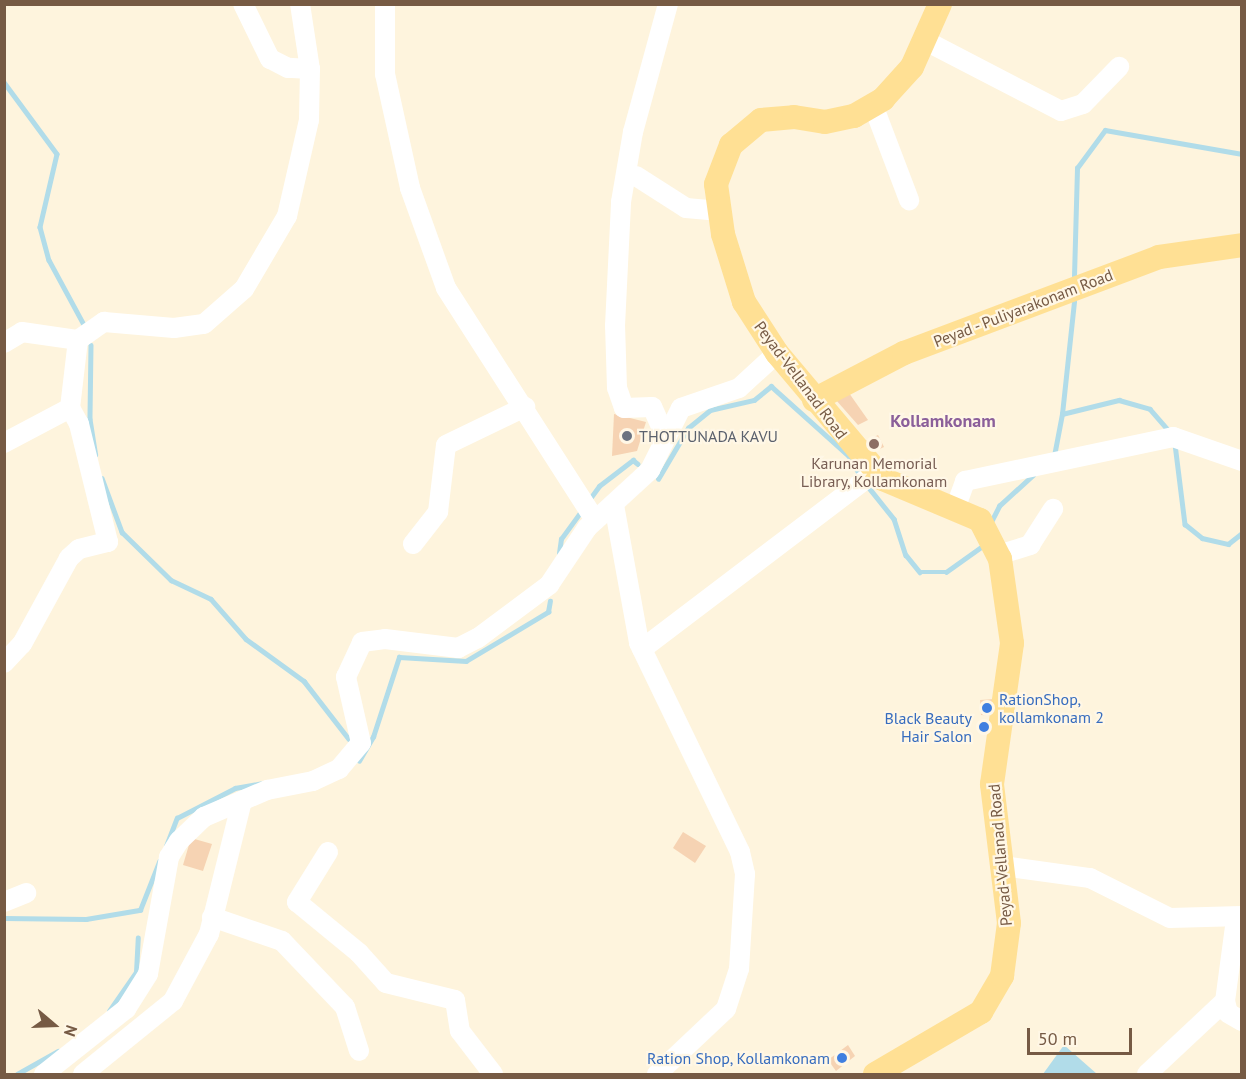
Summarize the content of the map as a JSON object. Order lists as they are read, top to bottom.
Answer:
{
  "streets": {
    "main road": ["Peyad - Puliyarakonam Road", "Peyad-Vellanad Road"]
  },
  "crossings": [
    ["Peyad - Puliyarakonam Road", "Peyad-Vellanad Road"]
  ],
  "districts": ["Kollamkonam"],
  "places": [
    "THOTTUNADA KAVU",
    "Karunan Memorial Library, Kollamkonam",
    "RationShop, kollamkonam 2",
    "Black Beauty Hair Salon",
    "Ration Shop, Kollamkonam"
  ],
  "scale_bar": "50 m",
  "north": "right"
}
